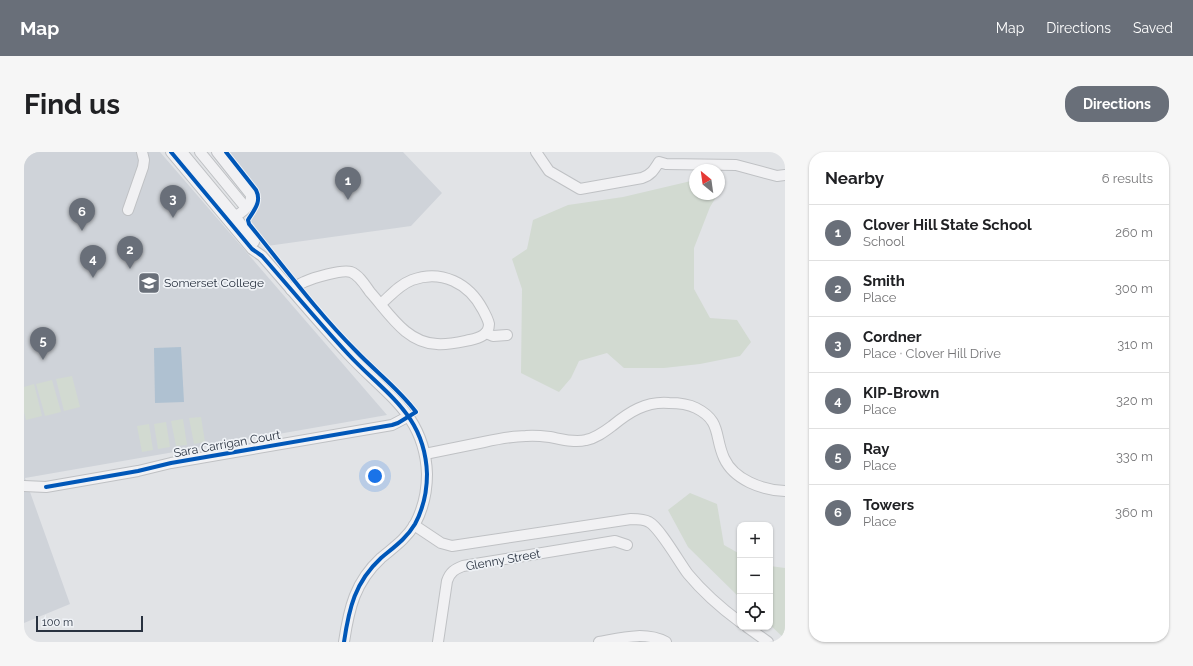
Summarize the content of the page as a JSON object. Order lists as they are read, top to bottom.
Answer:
{
  "streets": {
    "street": ["Sara Carrigan Court", "Glenny Street"]
  },
  "places": {
    "school or university": ["Somerset College"]
  },
  "scale_bar": "100 m",
  "north": "top left",
  "page": {
    "header": "Map",
    "nav": ["Map", "Directions", "Saved"],
    "buttons": "Directions",
    "title": "Find us",
    "heading": ["Nearby", "6 results"],
    "pins": [
      "1",
      "3",
      "6",
      "2",
      "4",
      "5"
    ],
    "list": [
      {
        "mark": "1",
        "name": "Clover Hill State School",
        "note": "School",
        "value": "260 m"
      },
      {
        "mark": "2",
        "name": "Smith",
        "note": "Place",
        "value": "300 m"
      },
      {
        "mark": "3",
        "name": "Cordner",
        "note": "Place · Clover Hill Drive",
        "value": "310 m"
      },
      {
        "mark": "4",
        "name": "KIP-Brown",
        "note": "Place",
        "value": "320 m"
      },
      {
        "mark": "5",
        "name": "Ray",
        "note": "Place",
        "value": "330 m"
      },
      {
        "mark": "6",
        "name": "Towers",
        "note": "Place",
        "value": "360 m"
      }
    ],
    "map_buttons": ["+", "−"],
    "scale": "100 m"
  }
}
